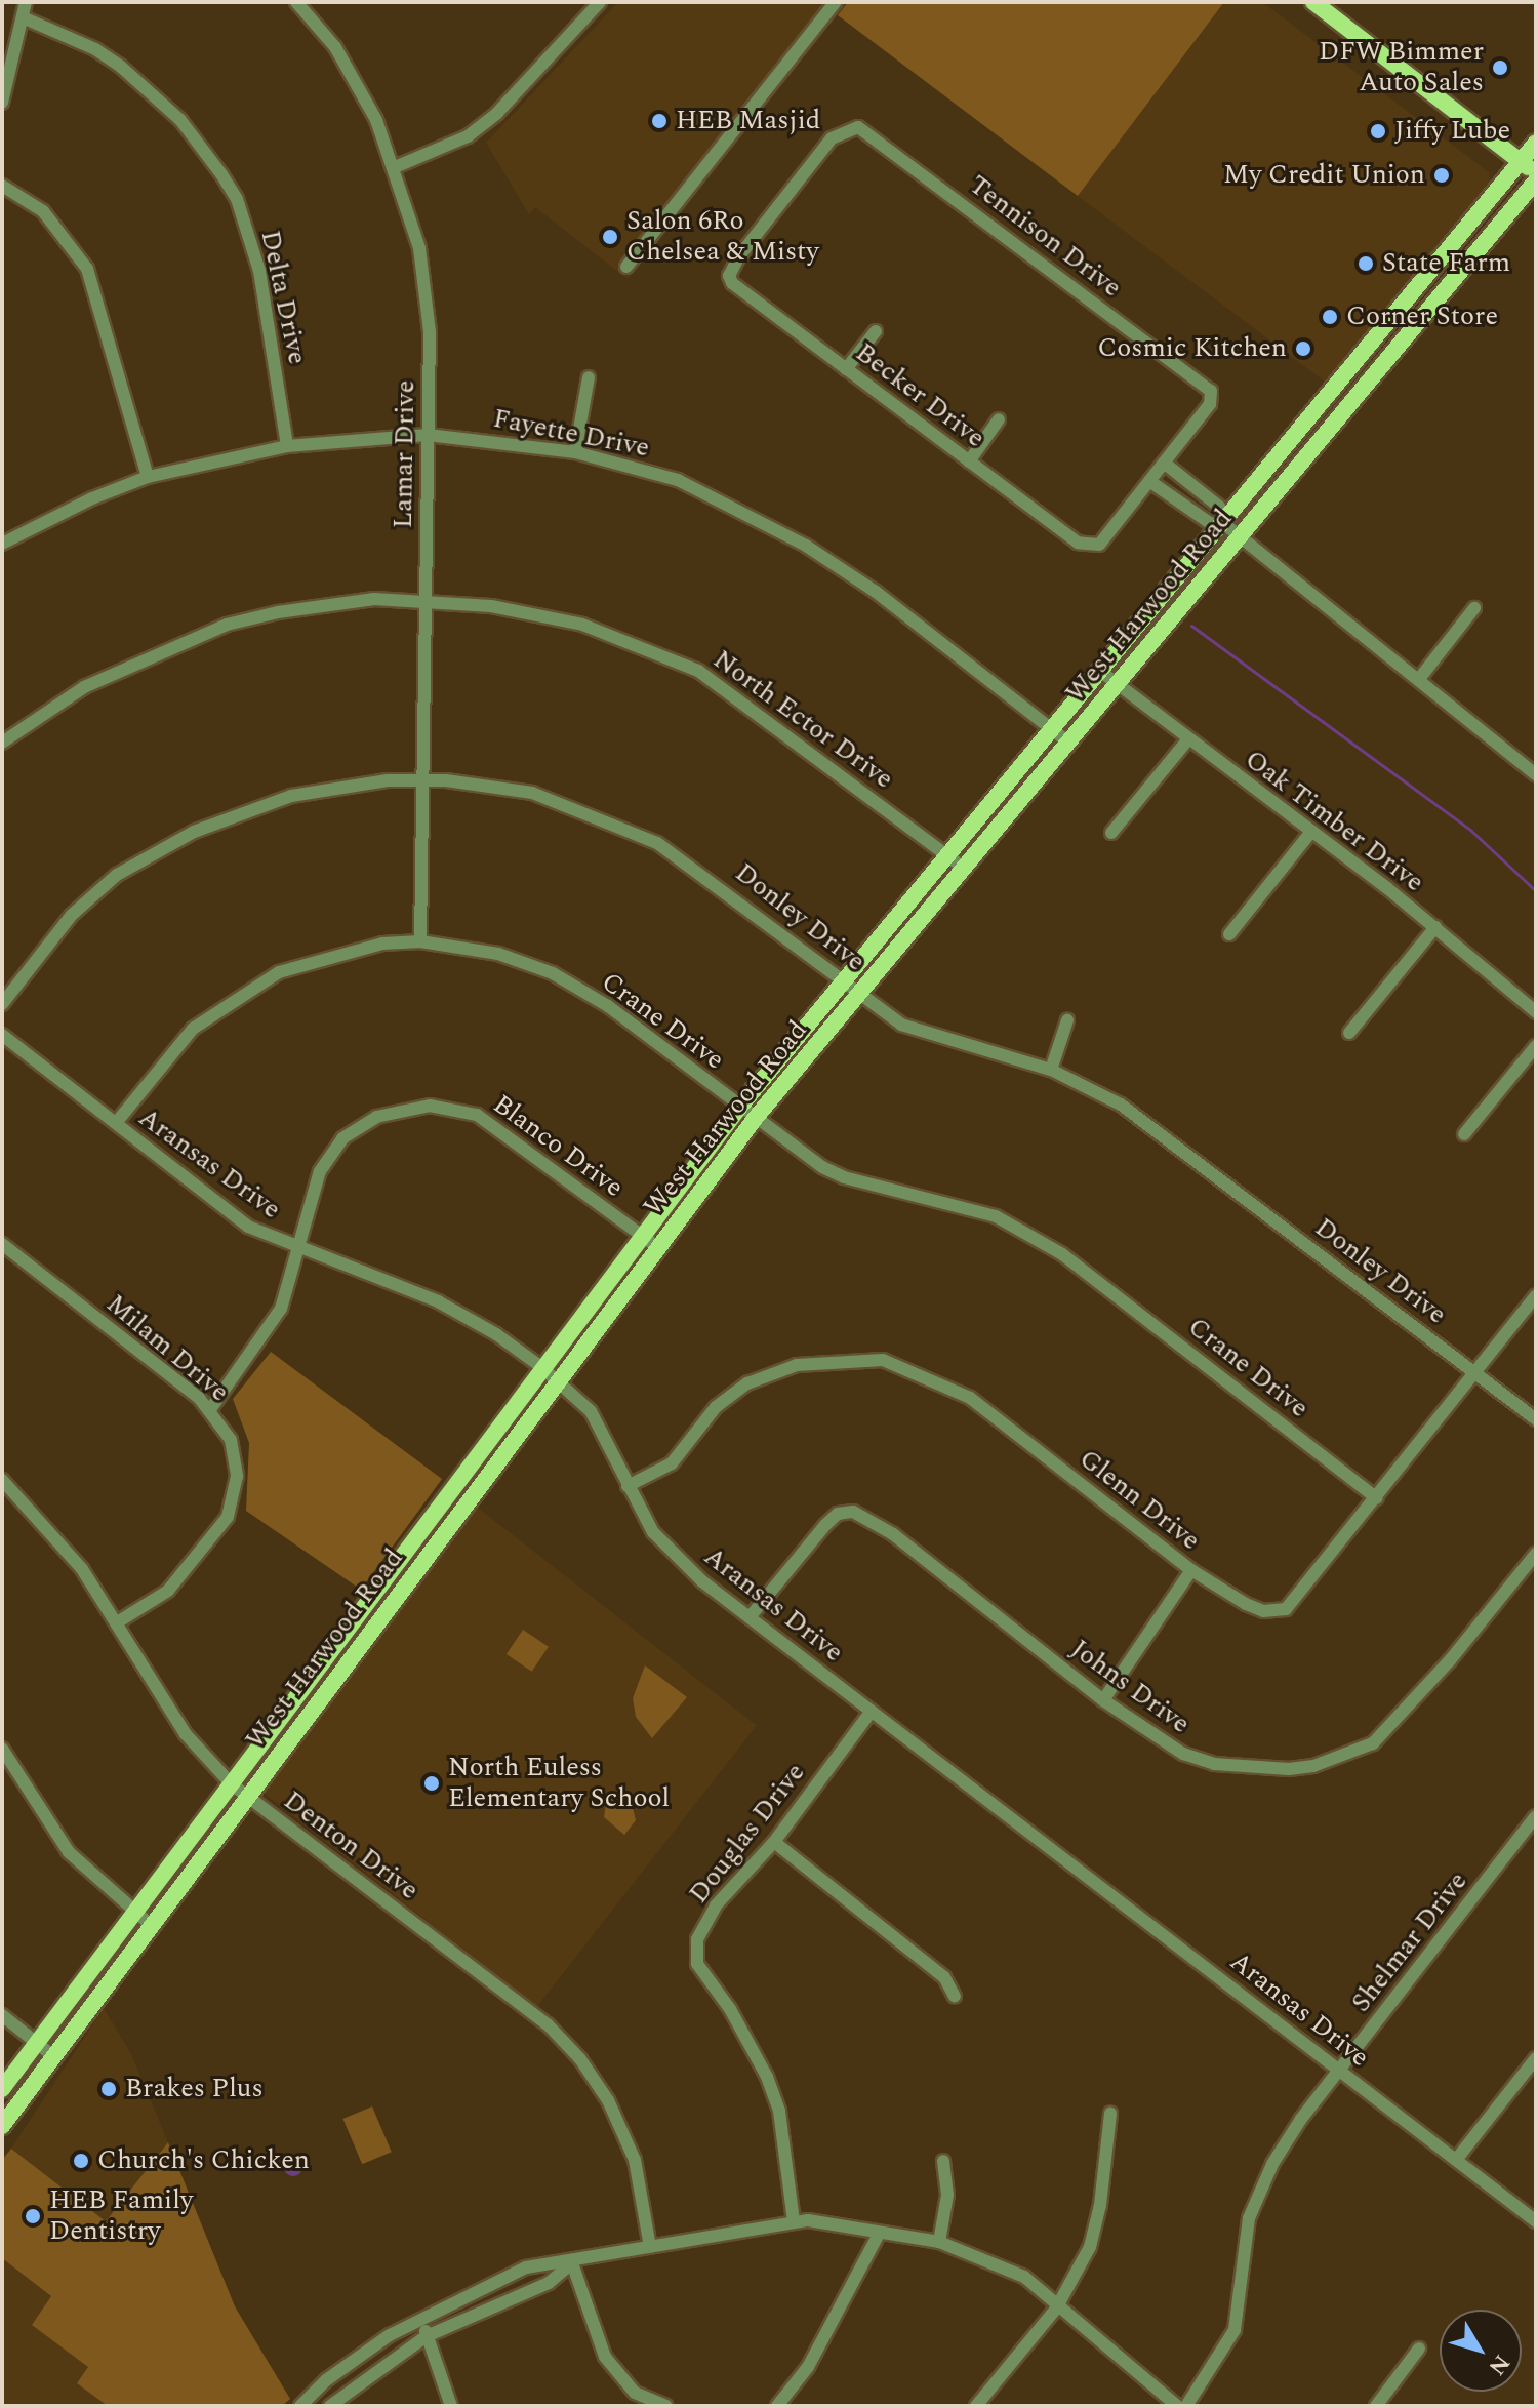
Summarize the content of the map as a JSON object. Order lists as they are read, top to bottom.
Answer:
{
  "streets": {
    "main road": ["West Harwood Road"],
    "street": [
      "Tennison Drive",
      "Delta Drive",
      "Becker Drive",
      "Fayette Drive",
      "Lamar Drive",
      "North Ector Drive",
      "Oak Timber Drive",
      "Donley Drive",
      "Crane Drive",
      "Blanco Drive",
      "Aransas Drive",
      "Milam Drive",
      "Glenn Drive",
      "Johns Drive",
      "Douglas Drive",
      "Denton Drive",
      "Shelmar Drive"
    ]
  },
  "crossings": [
    ["Tennison Drive", "Becker Drive"],
    ["Delta Drive", "Fayette Drive"],
    ["Fayette Drive", "Lamar Drive"],
    ["Fayette Drive", "West Harwood Road"],
    ["Lamar Drive", "North Ector Drive"],
    ["Lamar Drive", "Donley Drive"],
    ["Lamar Drive", "Crane Drive"],
    ["West Harwood Road", "North Ector Drive"],
    ["West Harwood Road", "Oak Timber Drive"],
    ["West Harwood Road", "Donley Drive"],
    ["West Harwood Road", "Crane Drive"],
    ["West Harwood Road", "Blanco Drive"],
    ["West Harwood Road", "Aransas Drive"],
    ["West Harwood Road", "Denton Drive"],
    ["Donley Drive", "Glenn Drive"],
    ["Crane Drive", "Aransas Drive"],
    ["Crane Drive", "Glenn Drive"],
    ["Blanco Drive", "Aransas Drive"],
    ["Blanco Drive", "Milam Drive"],
    ["Aransas Drive", "Glenn Drive"],
    ["Aransas Drive", "Johns Drive"],
    ["Aransas Drive", "Douglas Drive"],
    ["Aransas Drive", "Shelmar Drive"],
    ["Milam Drive", "Denton Drive"]
  ],
  "places": [
    "DFW Bimmer Auto Sales",
    "HEB Masjid",
    "Jiffy Lube",
    "My Credit Union",
    "Salon 6Ro Chelsea & Misty",
    "State Farm",
    "Corner Store",
    "Cosmic Kitchen",
    "North Euless Elementary School",
    "Brakes Plus",
    "Church's Chicken",
    "HEB Family Dentistry"
  ],
  "north": "bottom right"
}
